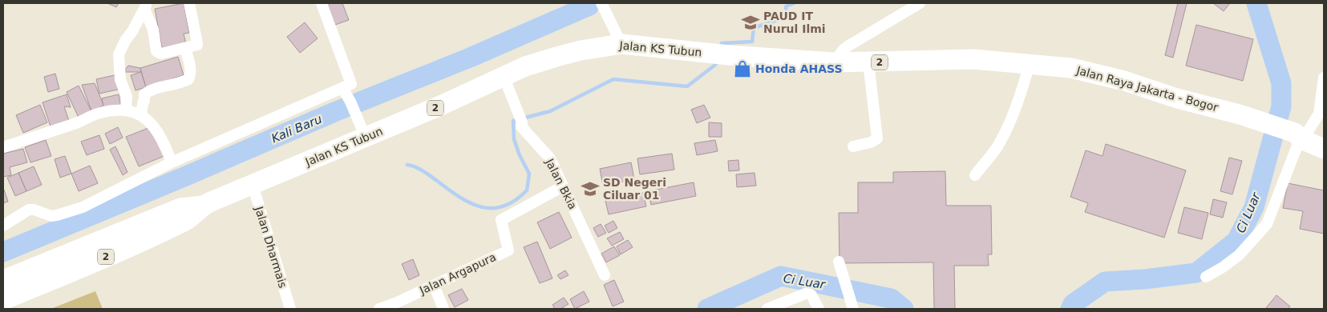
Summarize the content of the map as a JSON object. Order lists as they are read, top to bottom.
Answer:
{
  "streets": {
    "highway": ["Jalan KS Tubun", "2", "Jalan Raya Jakarta - Bogor"],
    "street": ["Jalan Bkia", "Jalan Dharmais", "Jalan Argapura"]
  },
  "crossings": [
    ["Jalan KS Tubun", "2"],
    ["Jalan KS Tubun", "Jalan Raya Jakarta - Bogor"],
    ["Jalan KS Tubun", "Jalan Bkia"],
    ["Jalan KS Tubun", "Jalan Dharmais"],
    ["2", "Jalan Raya Jakarta - Bogor"],
    ["Jalan Bkia", "Jalan Argapura"]
  ],
  "water": ["Kali Baru", "Ci Luar"],
  "places": {
    "school or university": ["PAUD IT Nurul Ilmi", "SD Negeri Ciluar 01"],
    "shop": ["Honda AHASS"]
  }
}
